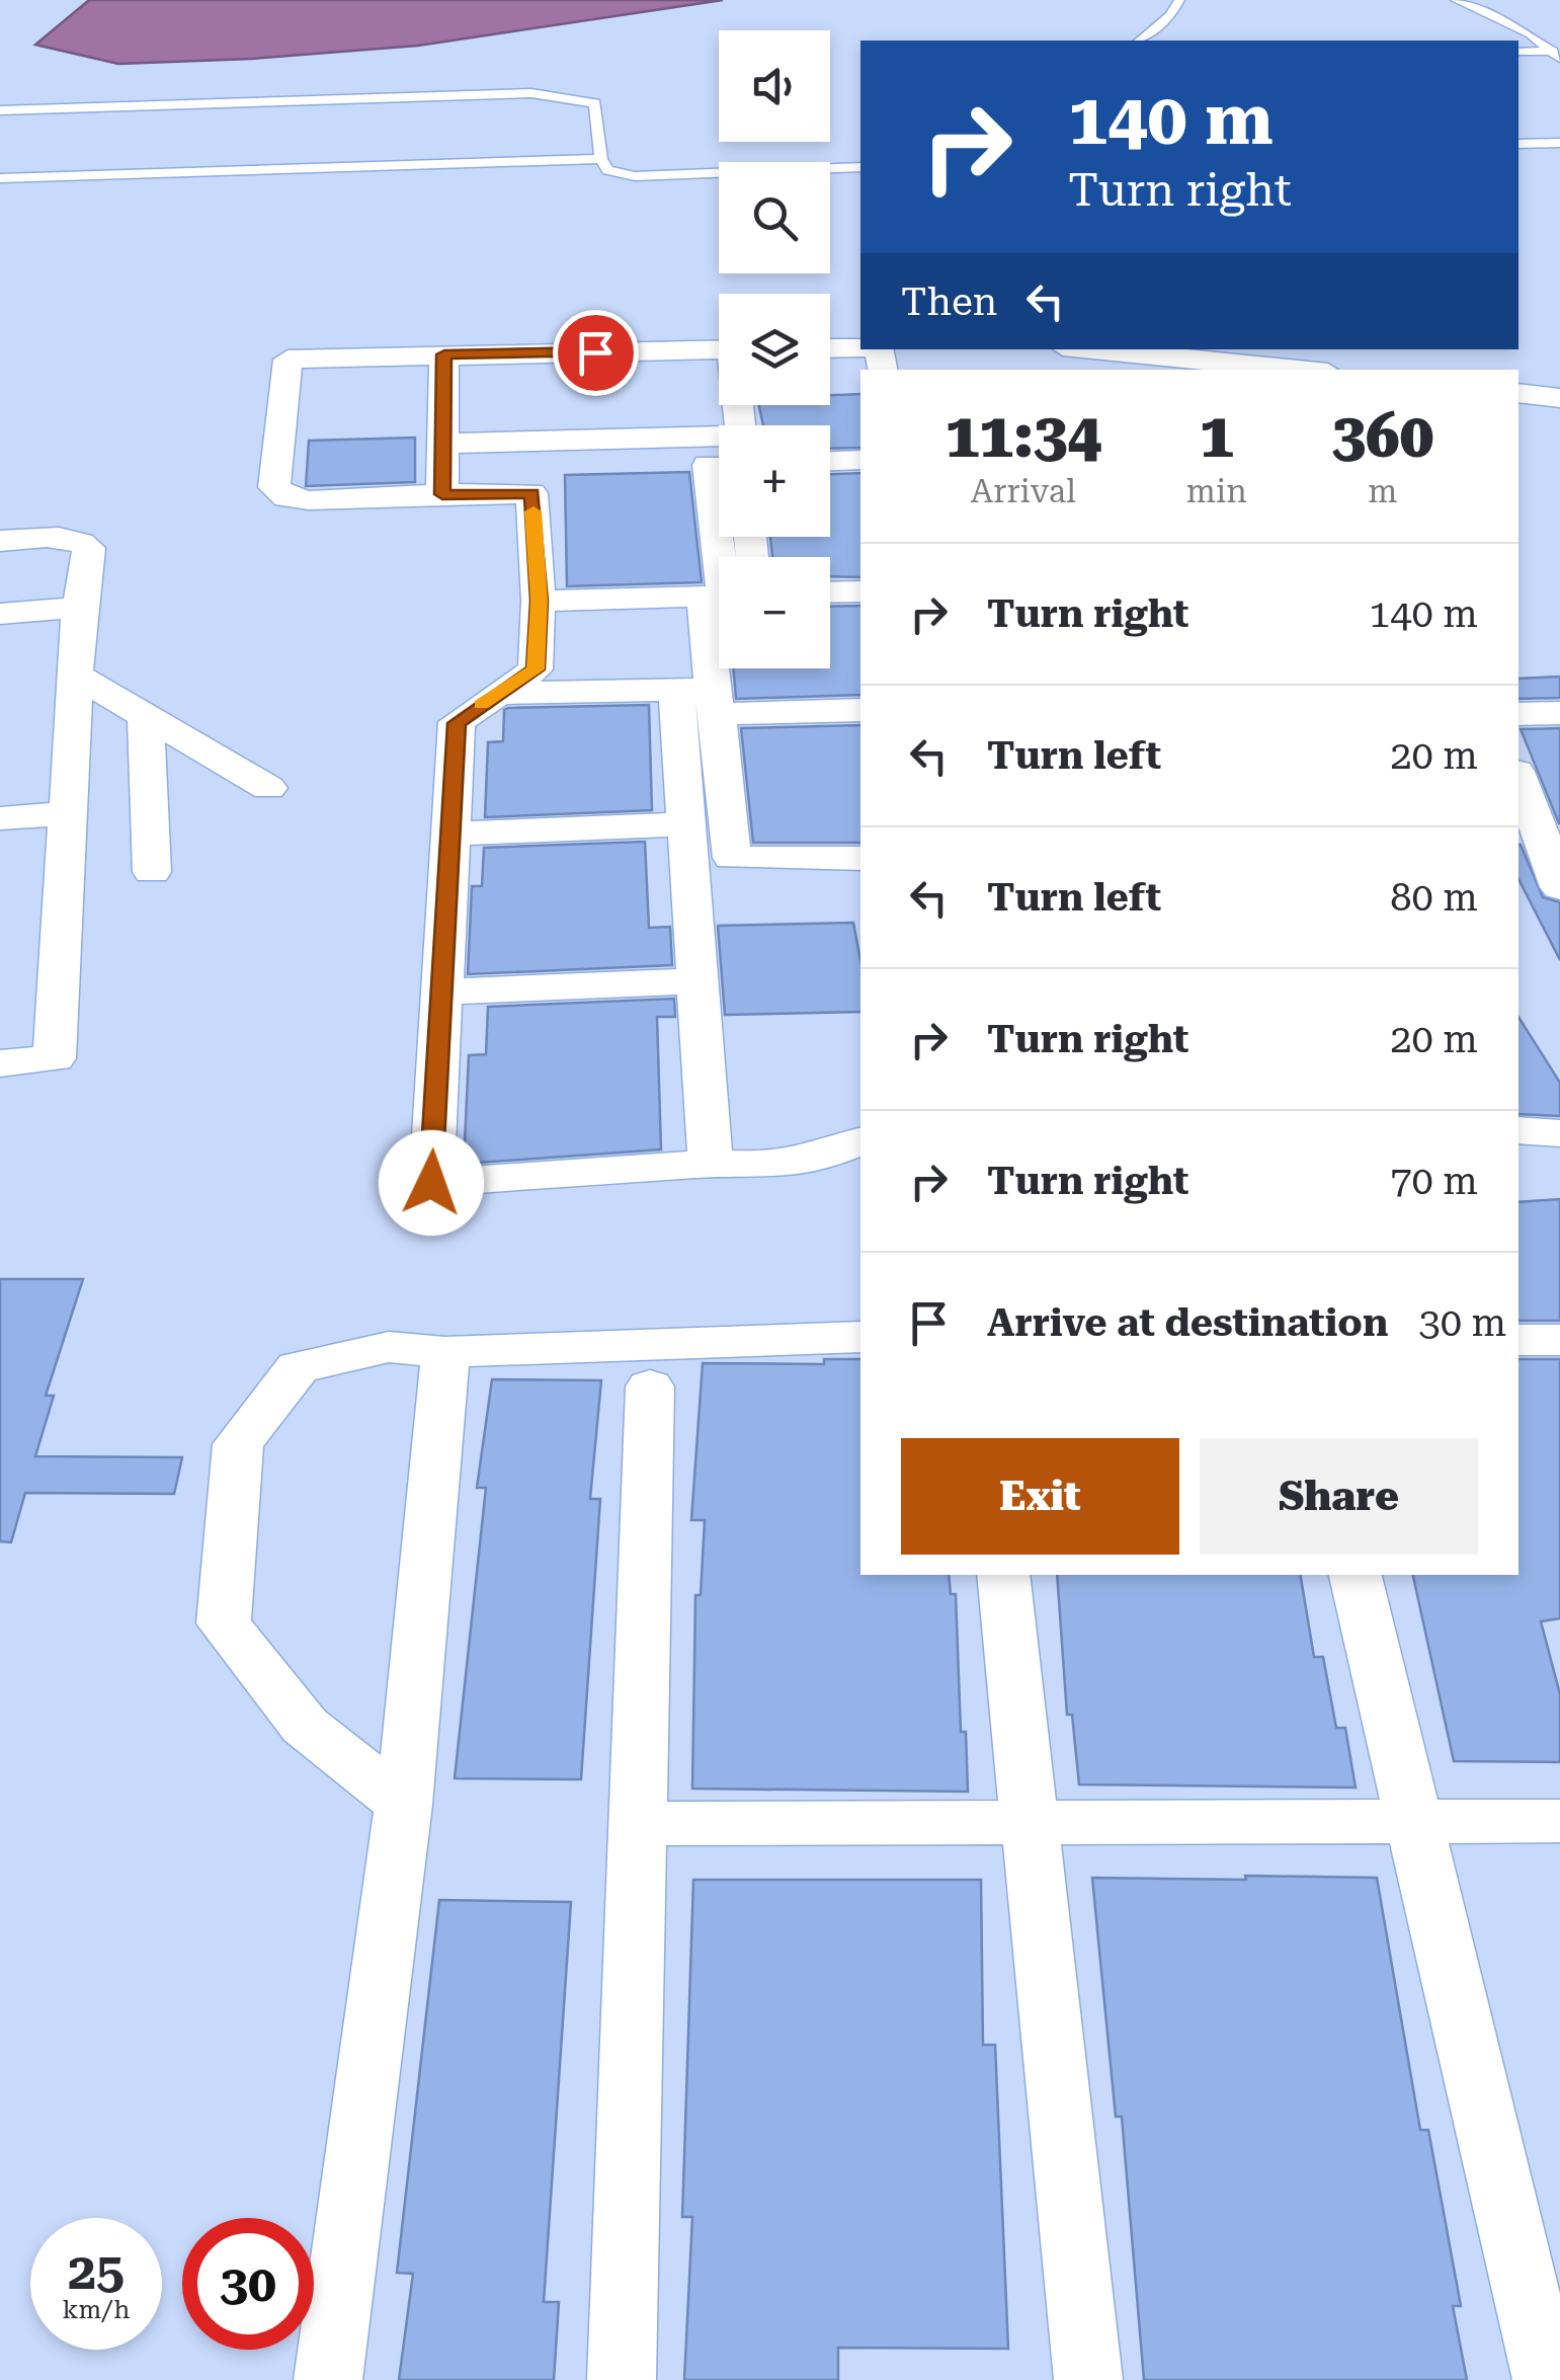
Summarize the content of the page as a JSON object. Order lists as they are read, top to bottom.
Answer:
{
  "page": {
    "map_buttons": ["+", "−"],
    "turn": ["140 m", "Turn right"],
    "then": "Then",
    "eta": [
      "11:34",
      "Arrival",
      "1",
      "min",
      "360",
      "m"
    ],
    "list": [
      {
        "name": "Turn right",
        "value": "140 m"
      },
      {
        "name": "Turn left",
        "value": "20 m"
      },
      {
        "name": "Turn left",
        "value": "80 m"
      },
      {
        "name": "Turn right",
        "value": "20 m"
      },
      {
        "name": "Turn right",
        "value": "70 m"
      },
      {
        "name": "Arrive at destination",
        "value": "30 m"
      }
    ],
    "buttons": ["Exit", "Share"],
    "speed": "25 km/h",
    "limit": "30"
  }
}
